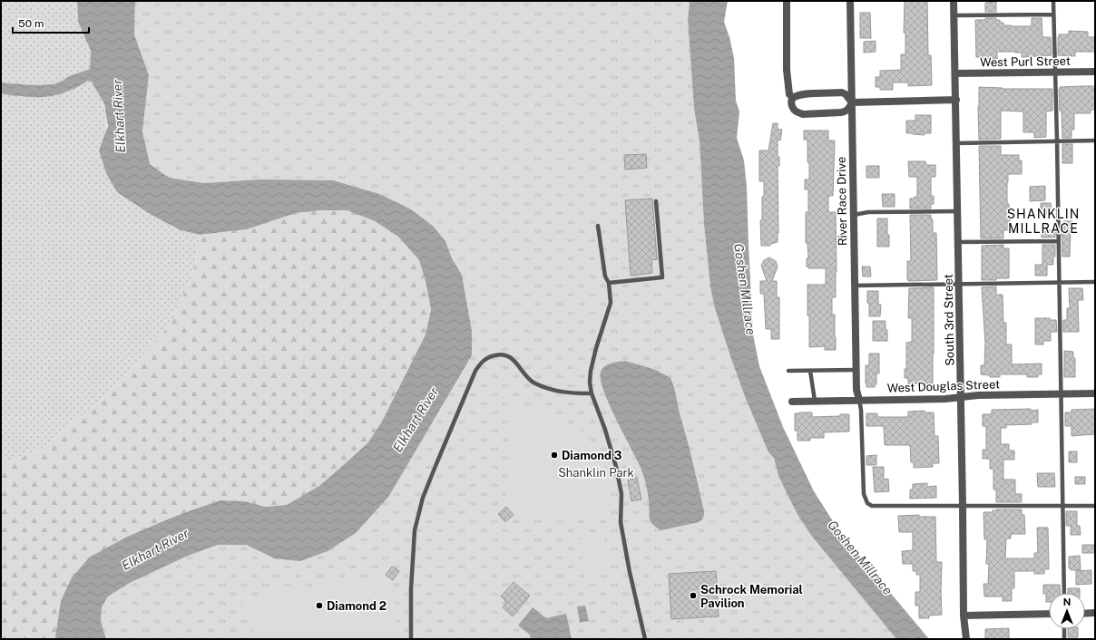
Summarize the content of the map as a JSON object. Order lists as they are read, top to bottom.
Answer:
{
  "streets": {
    "street": [
      "West Purl Street",
      "River Race Drive",
      "South 3rd Street",
      "West Douglas Street"
    ]
  },
  "crossings": [
    ["West Purl Street", "South 3rd Street"],
    ["River Race Drive", "West Douglas Street"],
    ["South 3rd Street", "West Douglas Street"]
  ],
  "districts": ["SHANKLIN MILLRACE"],
  "water": ["Elkhart River", "Goshen Millrace"],
  "parks": ["Shanklin Park"],
  "places": ["Diamond 3", "Schrock Memorial Pavilion", "Diamond 2"],
  "scale_bar": "50 m",
  "north": "top"
}
